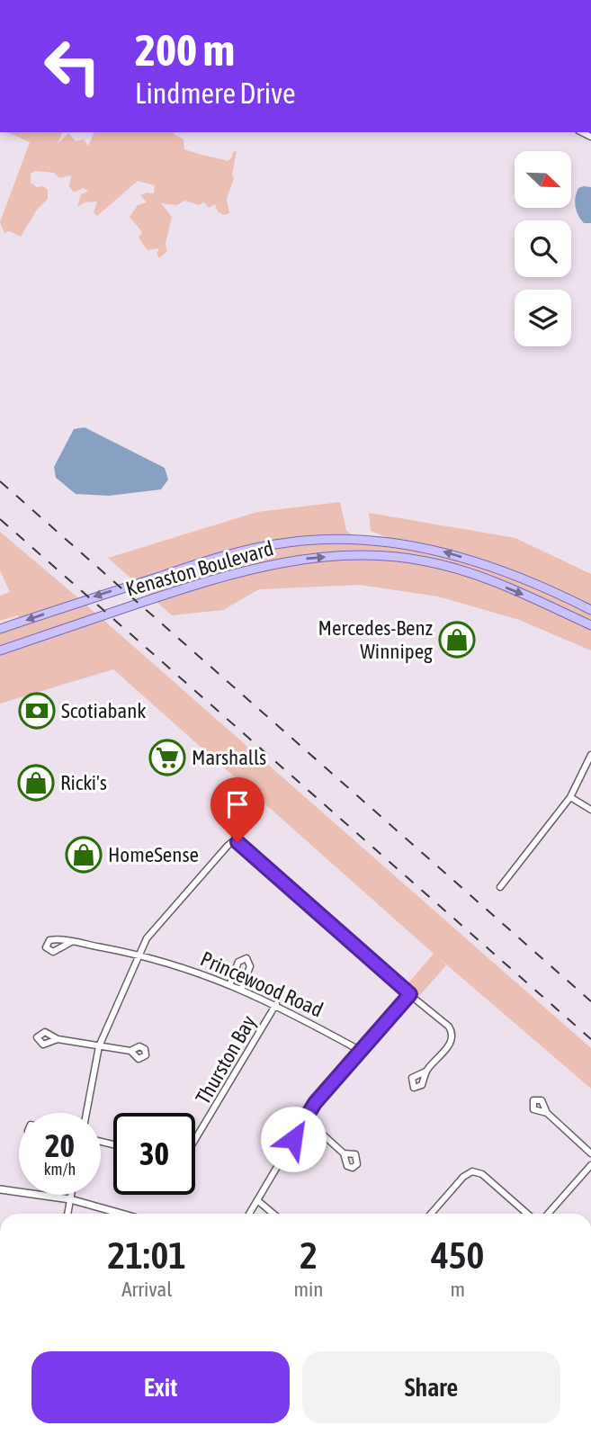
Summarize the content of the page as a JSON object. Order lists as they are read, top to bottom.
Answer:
{
  "streets": {
    "main road": ["Kenaston Boulevard"],
    "street": ["Princewood Road", "Thurston Bay"]
  },
  "crossings": [
    ["Princewood Road", "Thurston Bay"]
  ],
  "places": {
    "shop": ["Mercedes-Benz Winnipeg", "Ricki's", "HomeSense"],
    "bank": ["Scotiabank"],
    "supermarket": ["Marshalls"]
  },
  "north": "bottom right",
  "page": {
    "turn": ["200 m", "Lindmere Drive"],
    "speed": "20 km/h",
    "limit": "30",
    "eta": [
      "21:01",
      "Arrival",
      "2",
      "min",
      "450",
      "m"
    ],
    "buttons": ["Exit", "Share"]
  }
}
